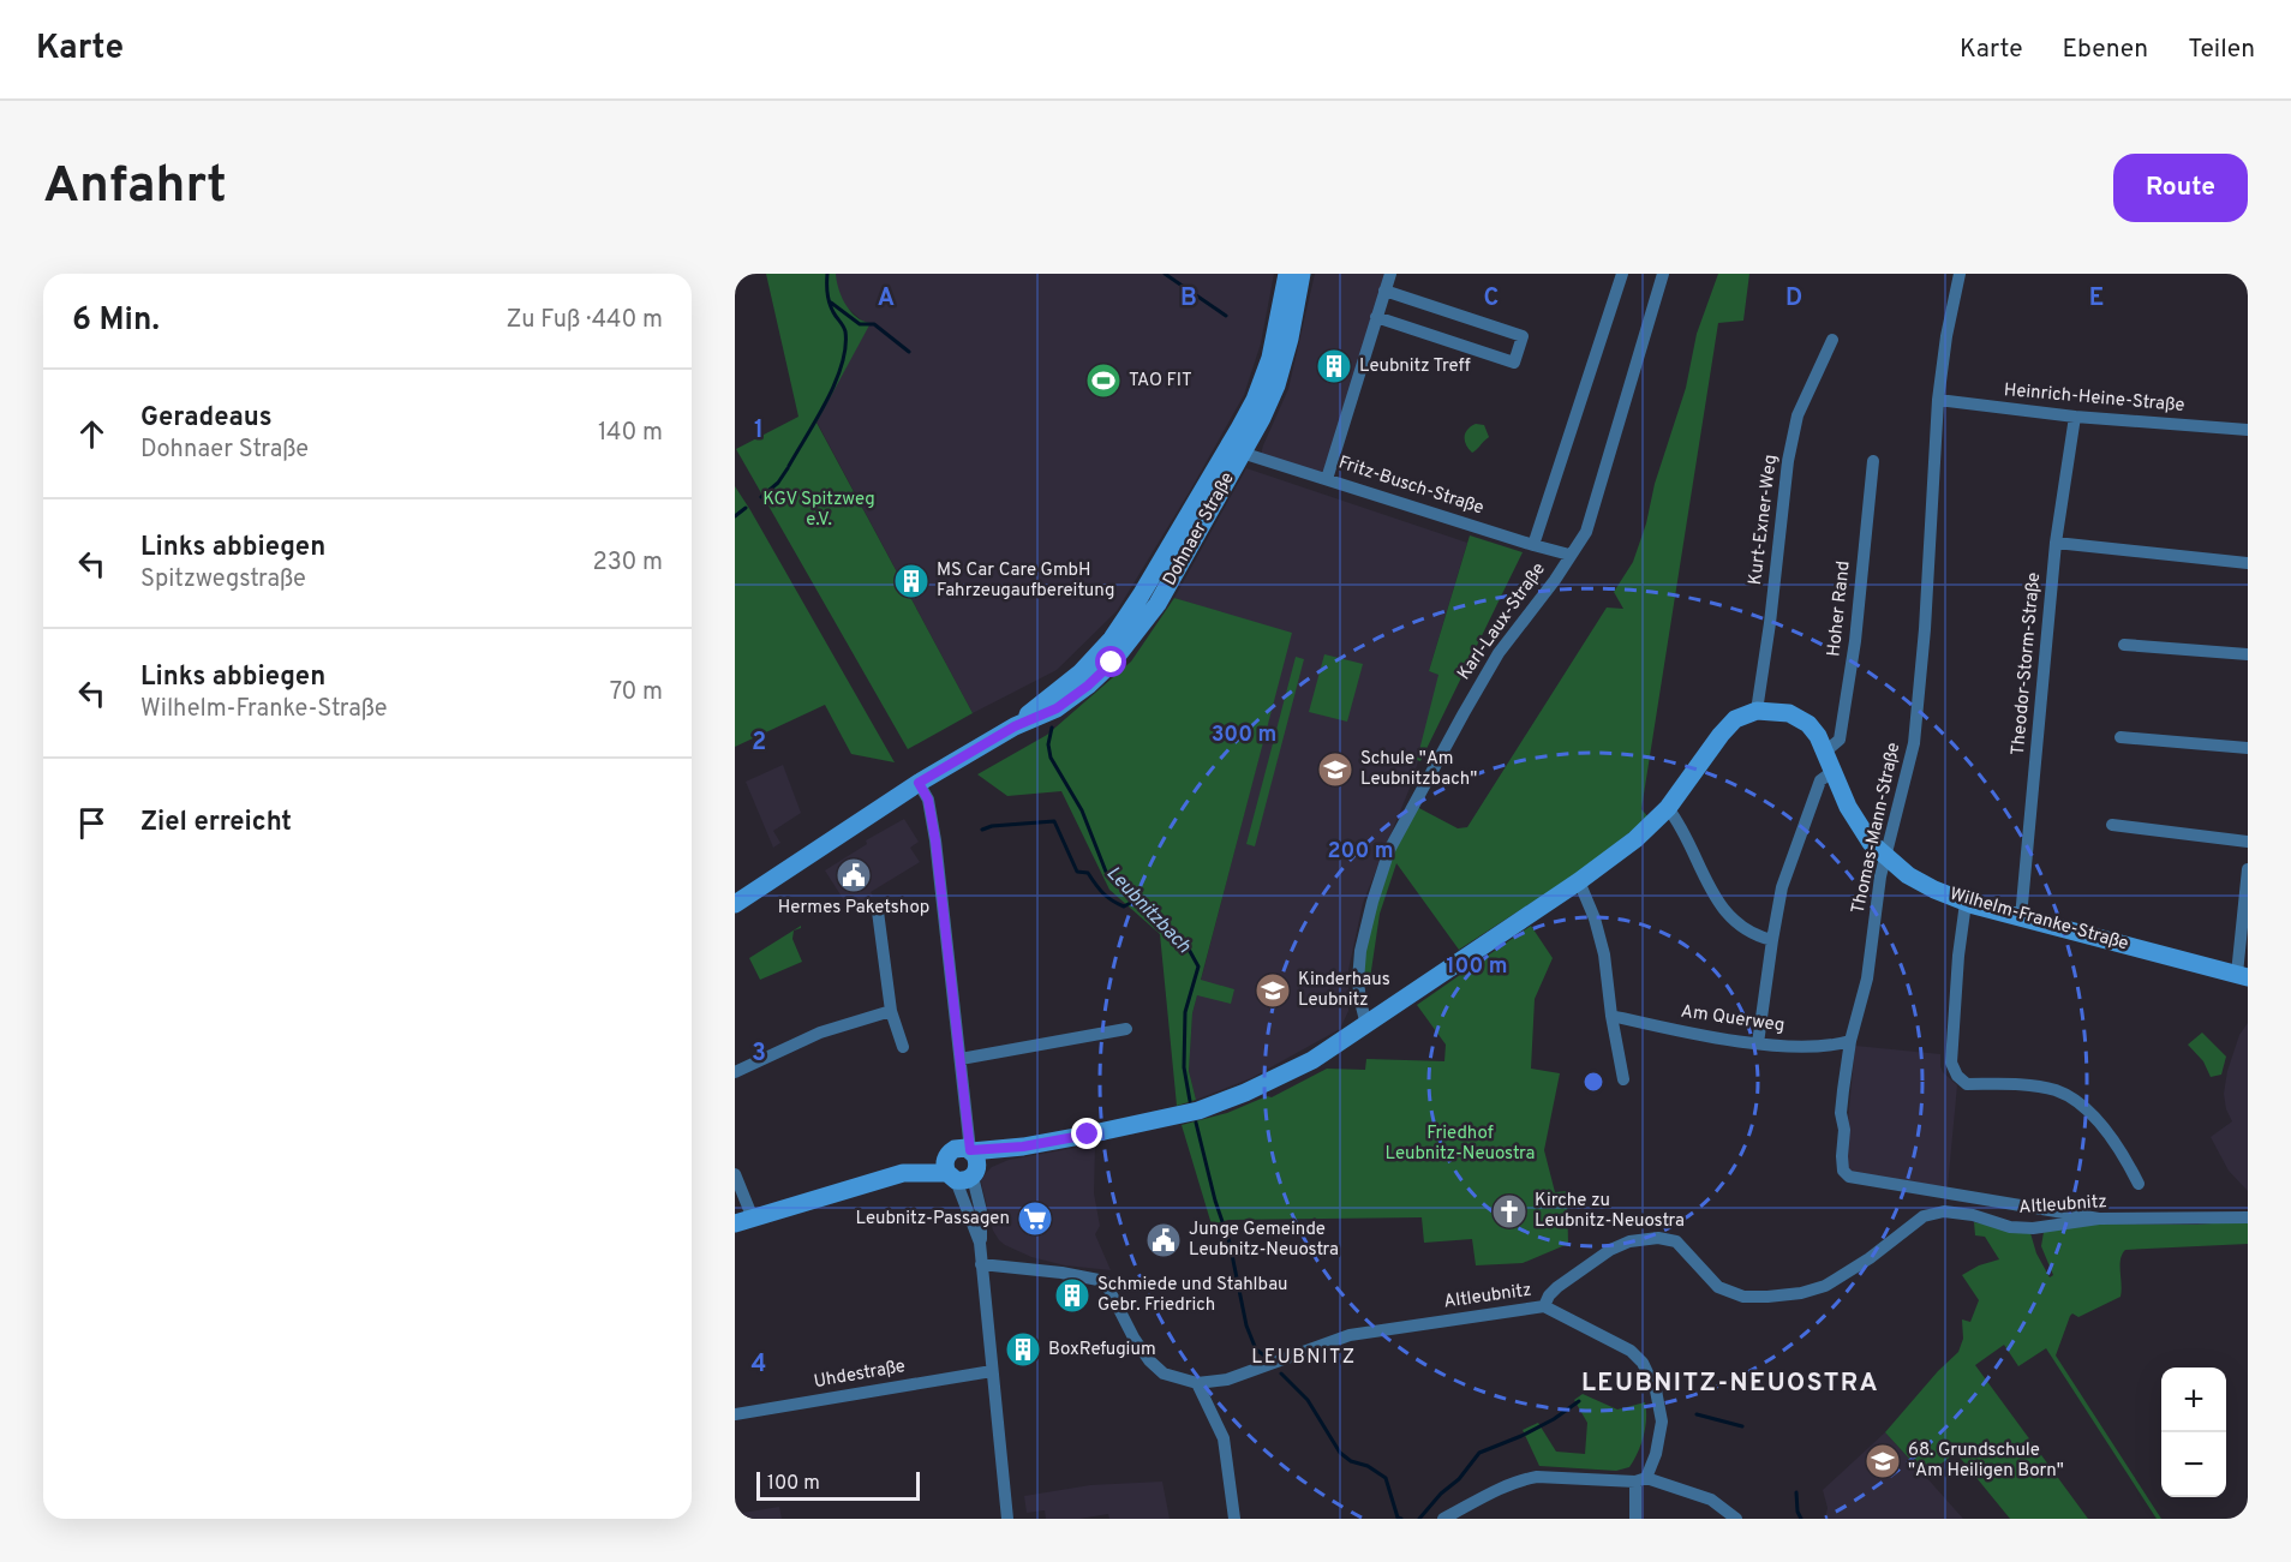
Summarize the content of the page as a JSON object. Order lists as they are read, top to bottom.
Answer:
{
  "streets": {
    "street": [
      "Heinrich-Heine-Straße",
      "Fritz-Busch-Straße",
      "Kurt-Exner-Weg",
      "Dohnaer Straße",
      "Hoher Rand",
      "Karl-Laux-Straße",
      "Theodor-Storm-Straße",
      "Thomas-Mann-Straße",
      "Wilhelm-Franke-Straße",
      "Am Querweg",
      "Altleubnitz",
      "Uhdestraße"
    ]
  },
  "crossings": [
    ["Heinrich-Heine-Straße", "Theodor-Storm-Straße"],
    ["Heinrich-Heine-Straße", "Thomas-Mann-Straße"],
    ["Fritz-Busch-Straße", "Dohnaer Straße"],
    ["Fritz-Busch-Straße", "Karl-Laux-Straße"],
    ["Kurt-Exner-Weg", "Wilhelm-Franke-Straße"],
    ["Hoher Rand", "Wilhelm-Franke-Straße"],
    ["Theodor-Storm-Straße", "Wilhelm-Franke-Straße"],
    ["Thomas-Mann-Straße", "Wilhelm-Franke-Straße"],
    ["Thomas-Mann-Straße", "Am Querweg"],
    ["Thomas-Mann-Straße", "Altleubnitz"]
  ],
  "districts": ["LEUBNITZ", "LEUBNITZ-NEUOSTRA"],
  "water": ["Leubnitzbach"],
  "parks": ["KGV Spitzweg e.V.", "Friedhof Leubnitz-Neuostra"],
  "places": {
    "building": [
      "Leubnitz Treff",
      "MS Car Care GmbH Fahrzeugaufbereitung",
      "Schmiede und Stahlbau Gebr. Friedrich",
      "BoxRefugium"
    ],
    "sports": ["TAO FIT"],
    "school or university": ["Schule \"Am Leubnitzbach\"", "Kinderhaus Leubnitz", "68. Grundschule \"Am Heiligen Born\""],
    "public building": ["Hermes Paketshop", "Junge Gemeinde Leubnitz-Neuostra"],
    "church": ["Kirche zu Leubnitz-Neuostra"],
    "supermarket": ["Leubnitz-Passagen"]
  },
  "scale_bar": "100 m",
  "page": {
    "header": "Karte",
    "nav": ["Karte", "Ebenen", "Teilen"],
    "buttons": "Route",
    "title": "Anfahrt",
    "heading": ["6 Min.", "Zu Fuß · 440 m"],
    "list": [
      ["Geradeaus", "Dohnaer Straße", "140 m"],
      ["Links abbiegen", "Spitzwegstraße", "230 m"],
      ["Links abbiegen", "Wilhelm-Franke-Straße", "70 m"],
      "Ziel erreicht"
    ],
    "map_buttons": ["+", "−"],
    "scale": "100 m"
  },
  "grid": {
    "columns": [
      "A",
      "B",
      "C",
      "D",
      "E"
    ],
    "rows": [
      "1",
      "2",
      "3",
      "4"
    ]
  },
  "rings": ["300 m", "200 m", "100 m"]
}
